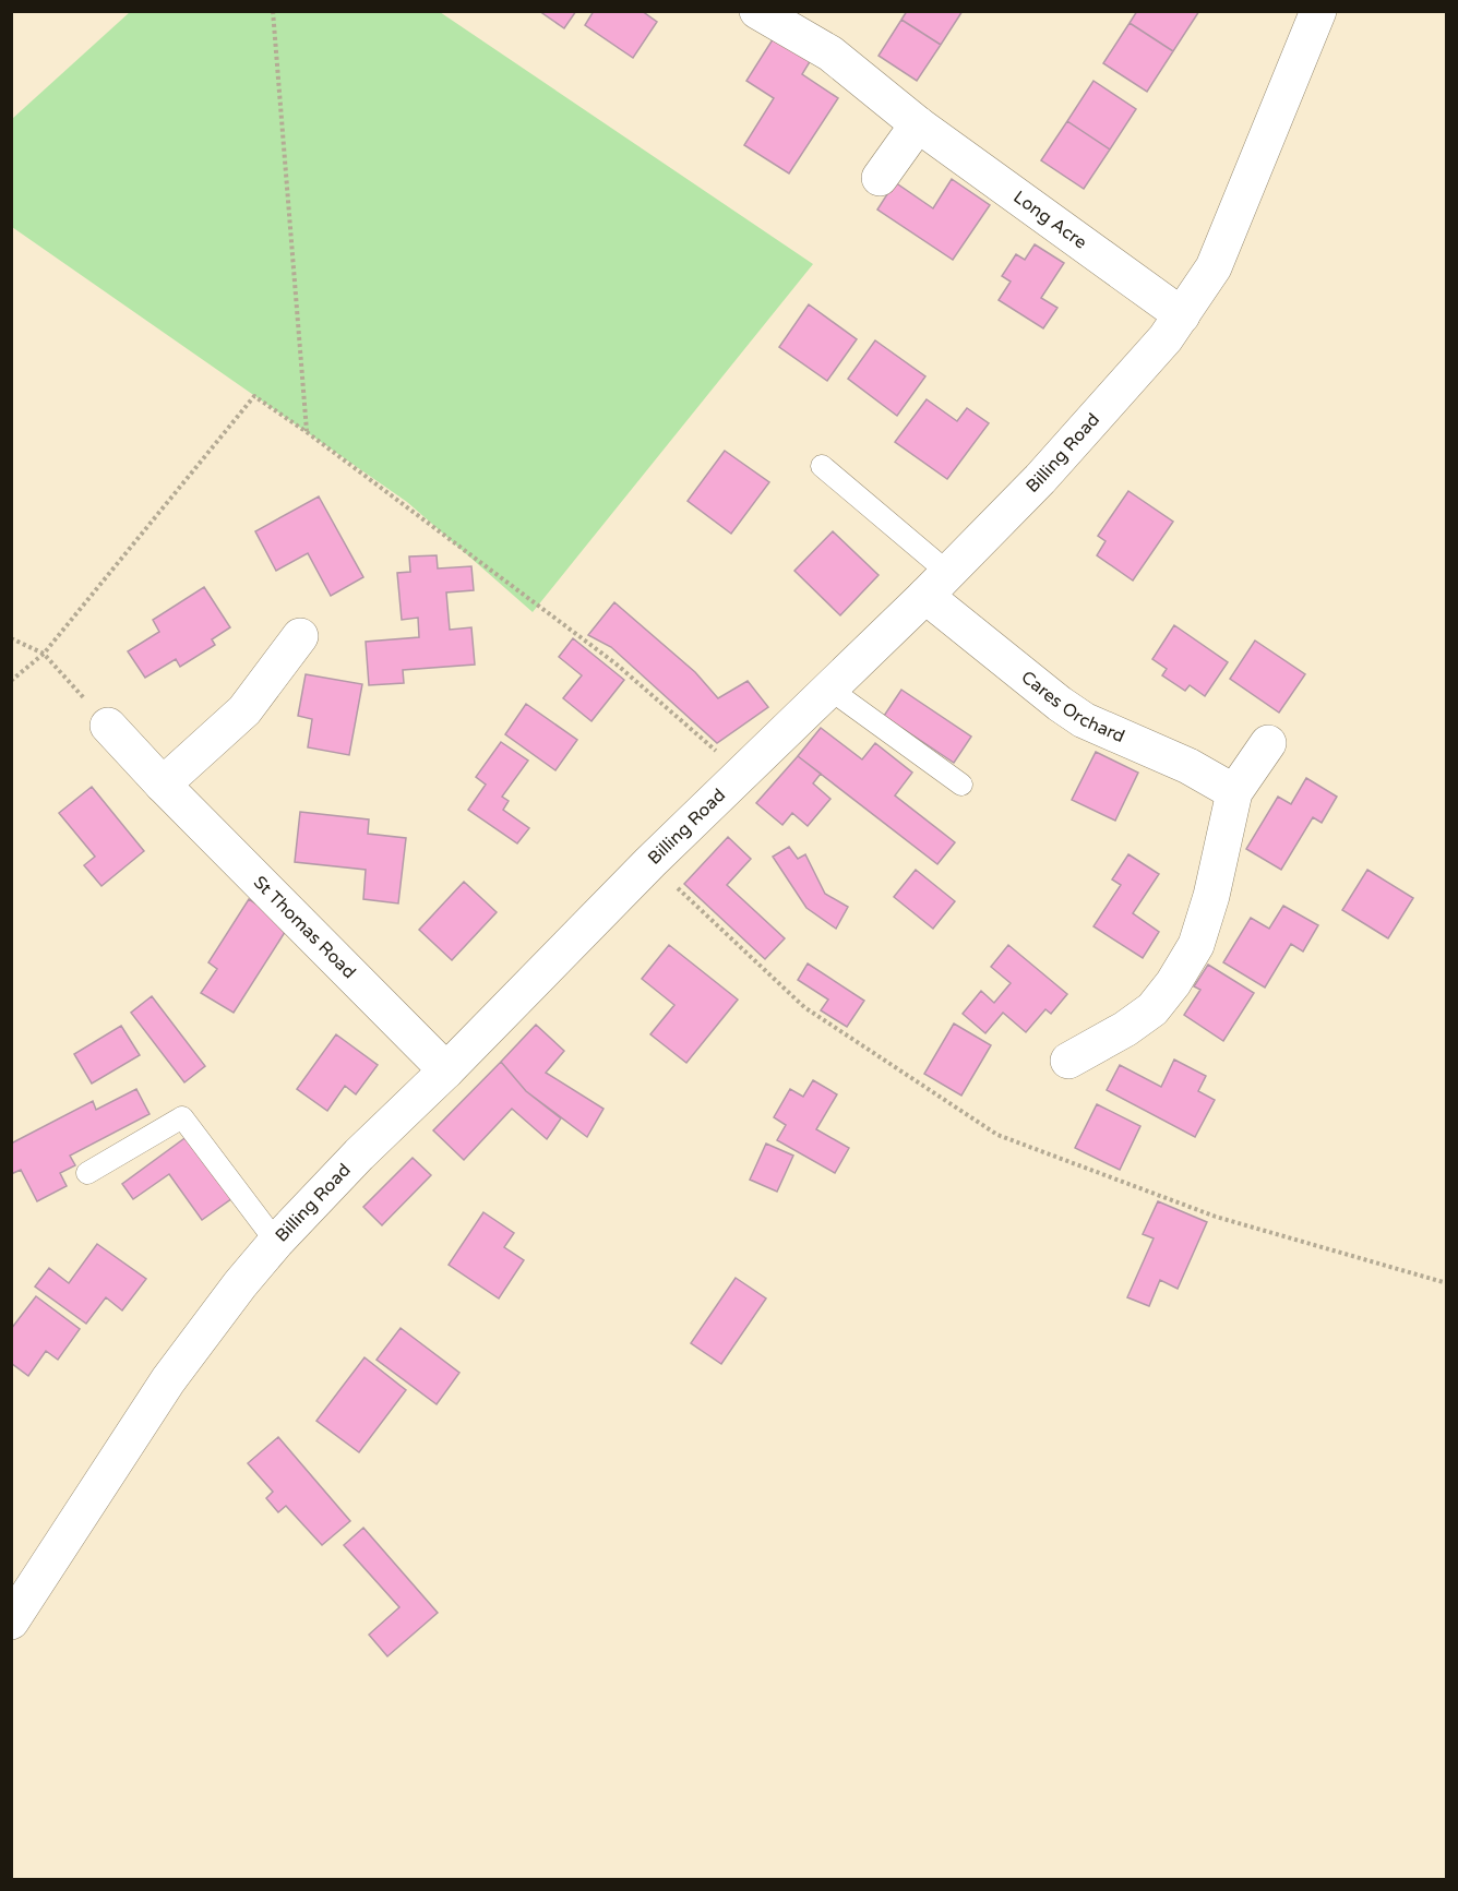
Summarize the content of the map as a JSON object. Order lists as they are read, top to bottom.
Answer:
{
  "streets": {
    "street": [
      "Long Acre",
      "Billing Road",
      "Cares Orchard",
      "St Thomas Road"
    ]
  },
  "crossings": [
    ["Long Acre", "Billing Road"],
    ["Billing Road", "Cares Orchard"],
    ["Billing Road", "St Thomas Road"]
  ]
}
